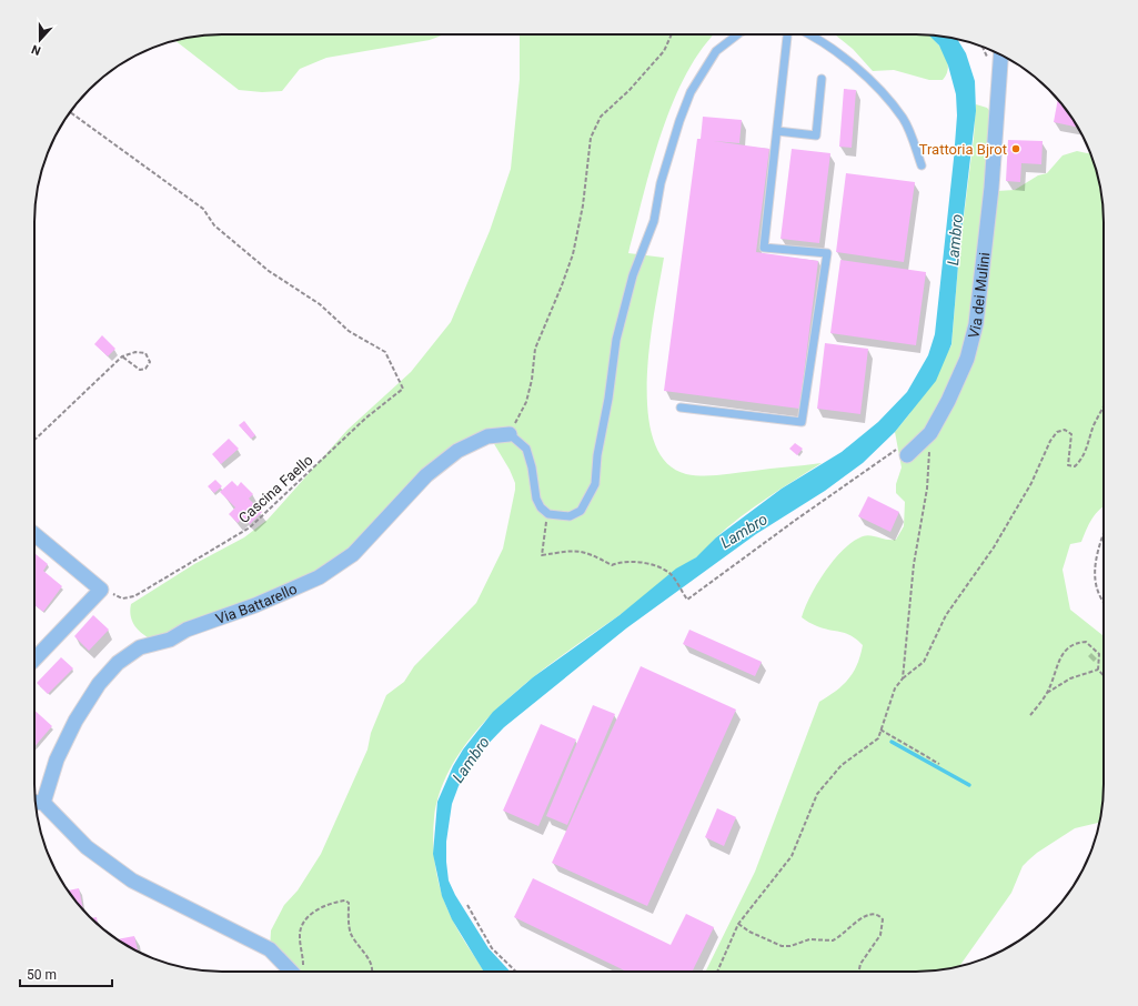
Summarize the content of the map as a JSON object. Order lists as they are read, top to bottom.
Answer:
{
  "streets": {
    "street": ["Via dei Mulini", "Via Battarello"],
    "path": ["Cascina Faello"]
  },
  "water": ["Lambro"],
  "places": ["Trattoria Bjrot"],
  "scale_bar": "50 m",
  "north": "bottom"
}
